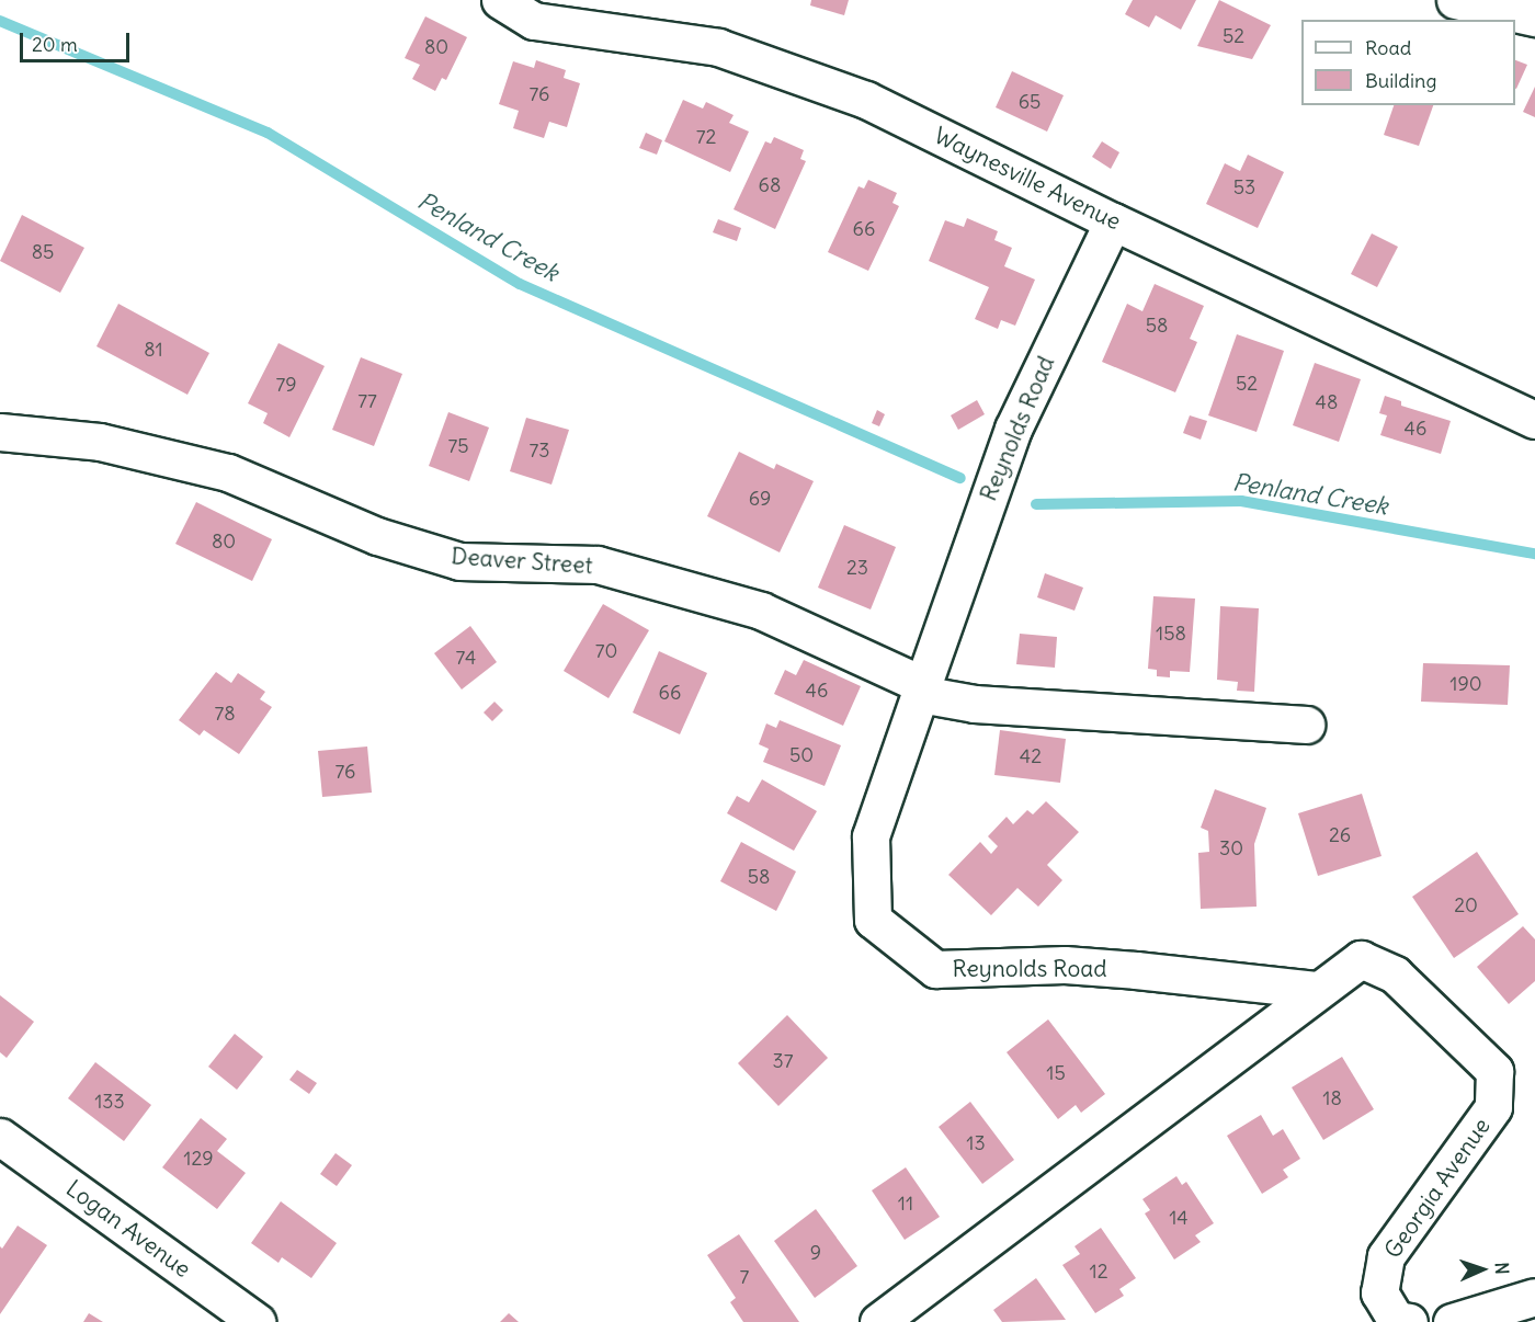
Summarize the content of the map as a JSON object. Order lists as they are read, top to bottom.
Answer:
{
  "streets": {
    "street": [
      "Waynesville Avenue",
      "Reynolds Road",
      "Deaver Street",
      "Georgia Avenue",
      "Logan Avenue"
    ]
  },
  "crossings": [
    ["Waynesville Avenue", "Reynolds Road"],
    ["Reynolds Road", "Deaver Street"],
    ["Reynolds Road", "Georgia Avenue"]
  ],
  "water": ["Penland Creek"],
  "house_numbers": [
    "52",
    "80",
    "76",
    "65",
    "72",
    "68",
    "53",
    "66",
    "85",
    "58",
    "81",
    "52",
    "79",
    "77",
    "48",
    "46",
    "75",
    "73",
    "69",
    "80",
    "23",
    "158",
    "70",
    "74",
    "190",
    "46",
    "66",
    "78",
    "50",
    "42",
    "76",
    "26",
    "30",
    "58",
    "20",
    "37",
    "15",
    "18",
    "133",
    "13",
    "129",
    "11",
    "14",
    "9",
    "12",
    "7"
  ],
  "legend": ["Road", "Building"],
  "scale_bar": "20 m",
  "north": "right"
}
